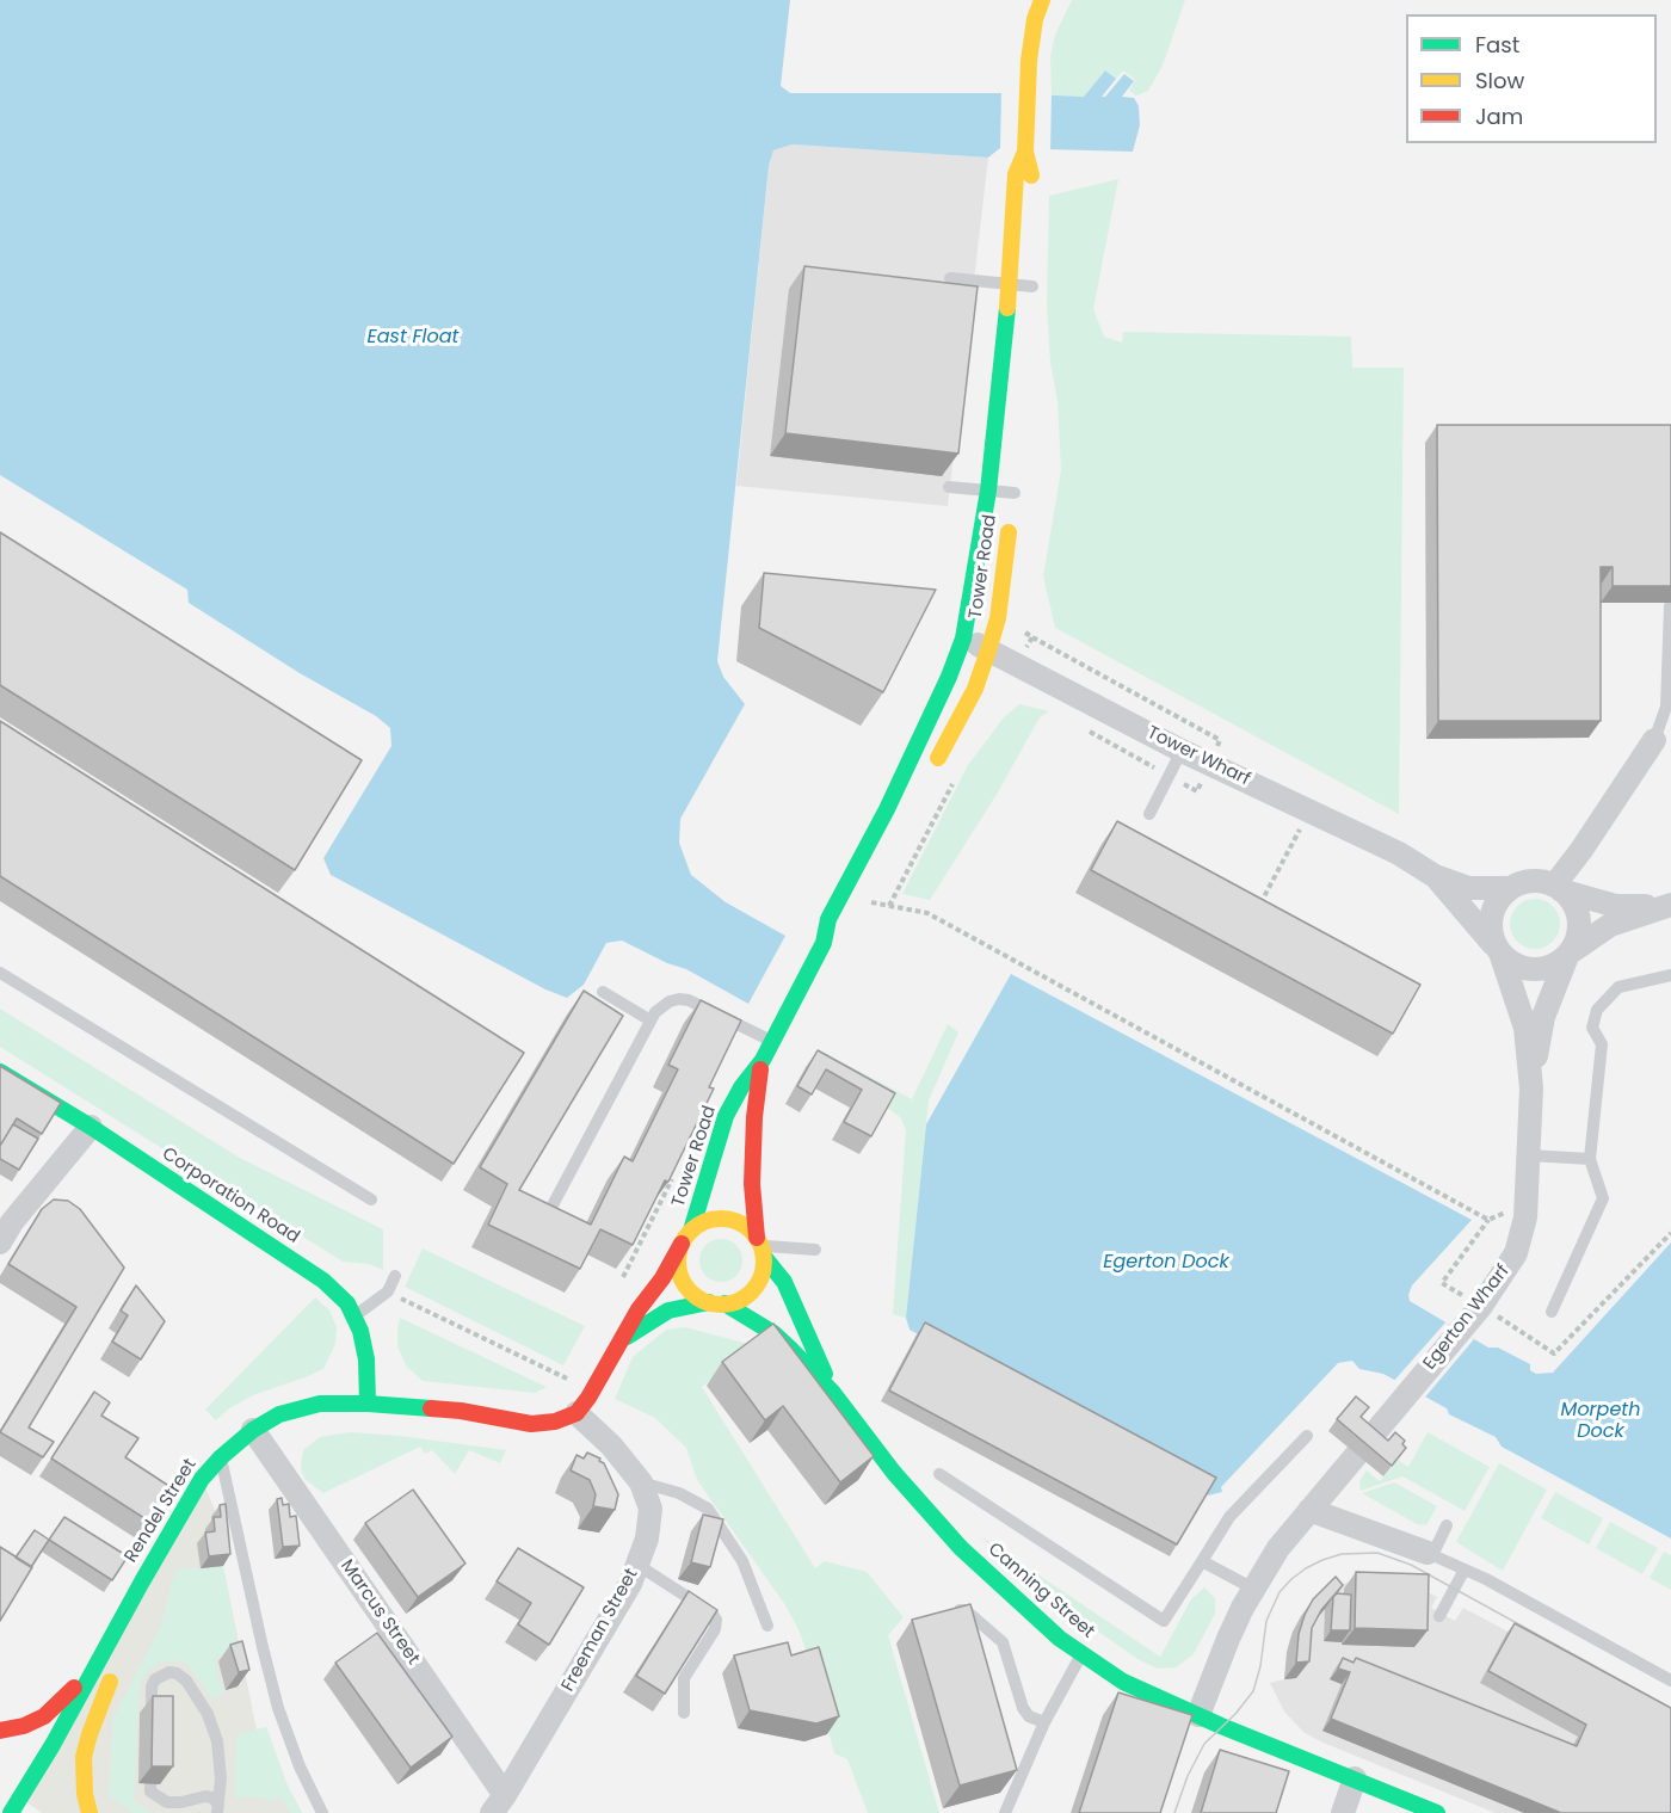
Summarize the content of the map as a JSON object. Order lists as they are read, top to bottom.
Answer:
{
  "streets": {
    "main road": [
      "Tower Road",
      "Corporation Road",
      "Rendel Street",
      "Canning Street"
    ],
    "street": [
      "Tower Wharf",
      "Egerton Wharf",
      "Marcus Street",
      "Freeman Street"
    ]
  },
  "crossings": [
    ["Tower Road", "Tower Wharf"],
    ["Tower Road", "Canning Street"],
    ["Tower Wharf", "Egerton Wharf"],
    ["Corporation Road", "Rendel Street"],
    ["Egerton Wharf", "Canning Street"],
    ["Rendel Street", "Marcus Street"],
    ["Rendel Street", "Freeman Street"],
    ["Marcus Street", "Freeman Street"]
  ],
  "water": ["East Float", "Egerton Dock", "Morpeth Dock"],
  "legend": ["Fast", "Slow", "Jam"]
}
